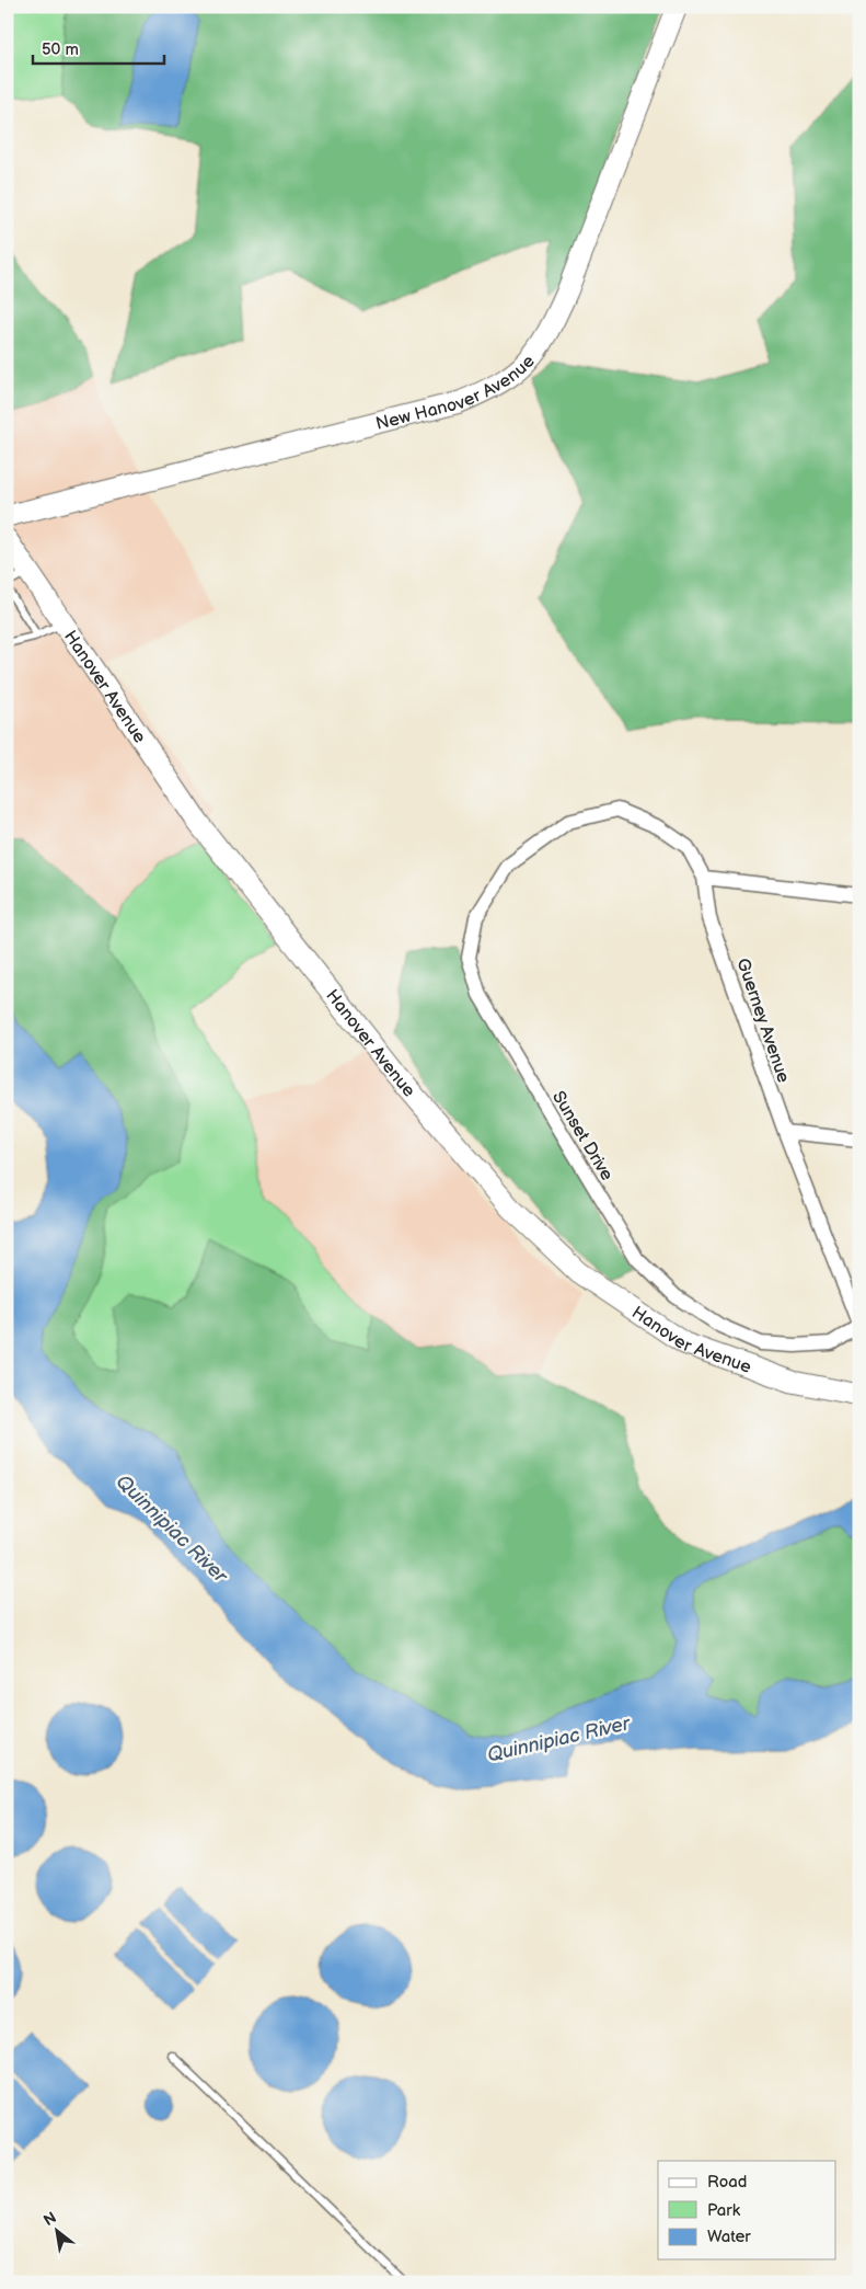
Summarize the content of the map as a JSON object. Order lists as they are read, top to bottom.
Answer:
{
  "streets": {
    "main road": ["New Hanover Avenue", "Hanover Avenue"],
    "street": ["Guerney Avenue", "Sunset Drive"]
  },
  "crossings": [
    ["Guerney Avenue", "Sunset Drive"]
  ],
  "water": ["Quinnipiac River"],
  "legend": ["Road", "Park", "Water"],
  "scale_bar": "50 m",
  "north": "top left"
}
